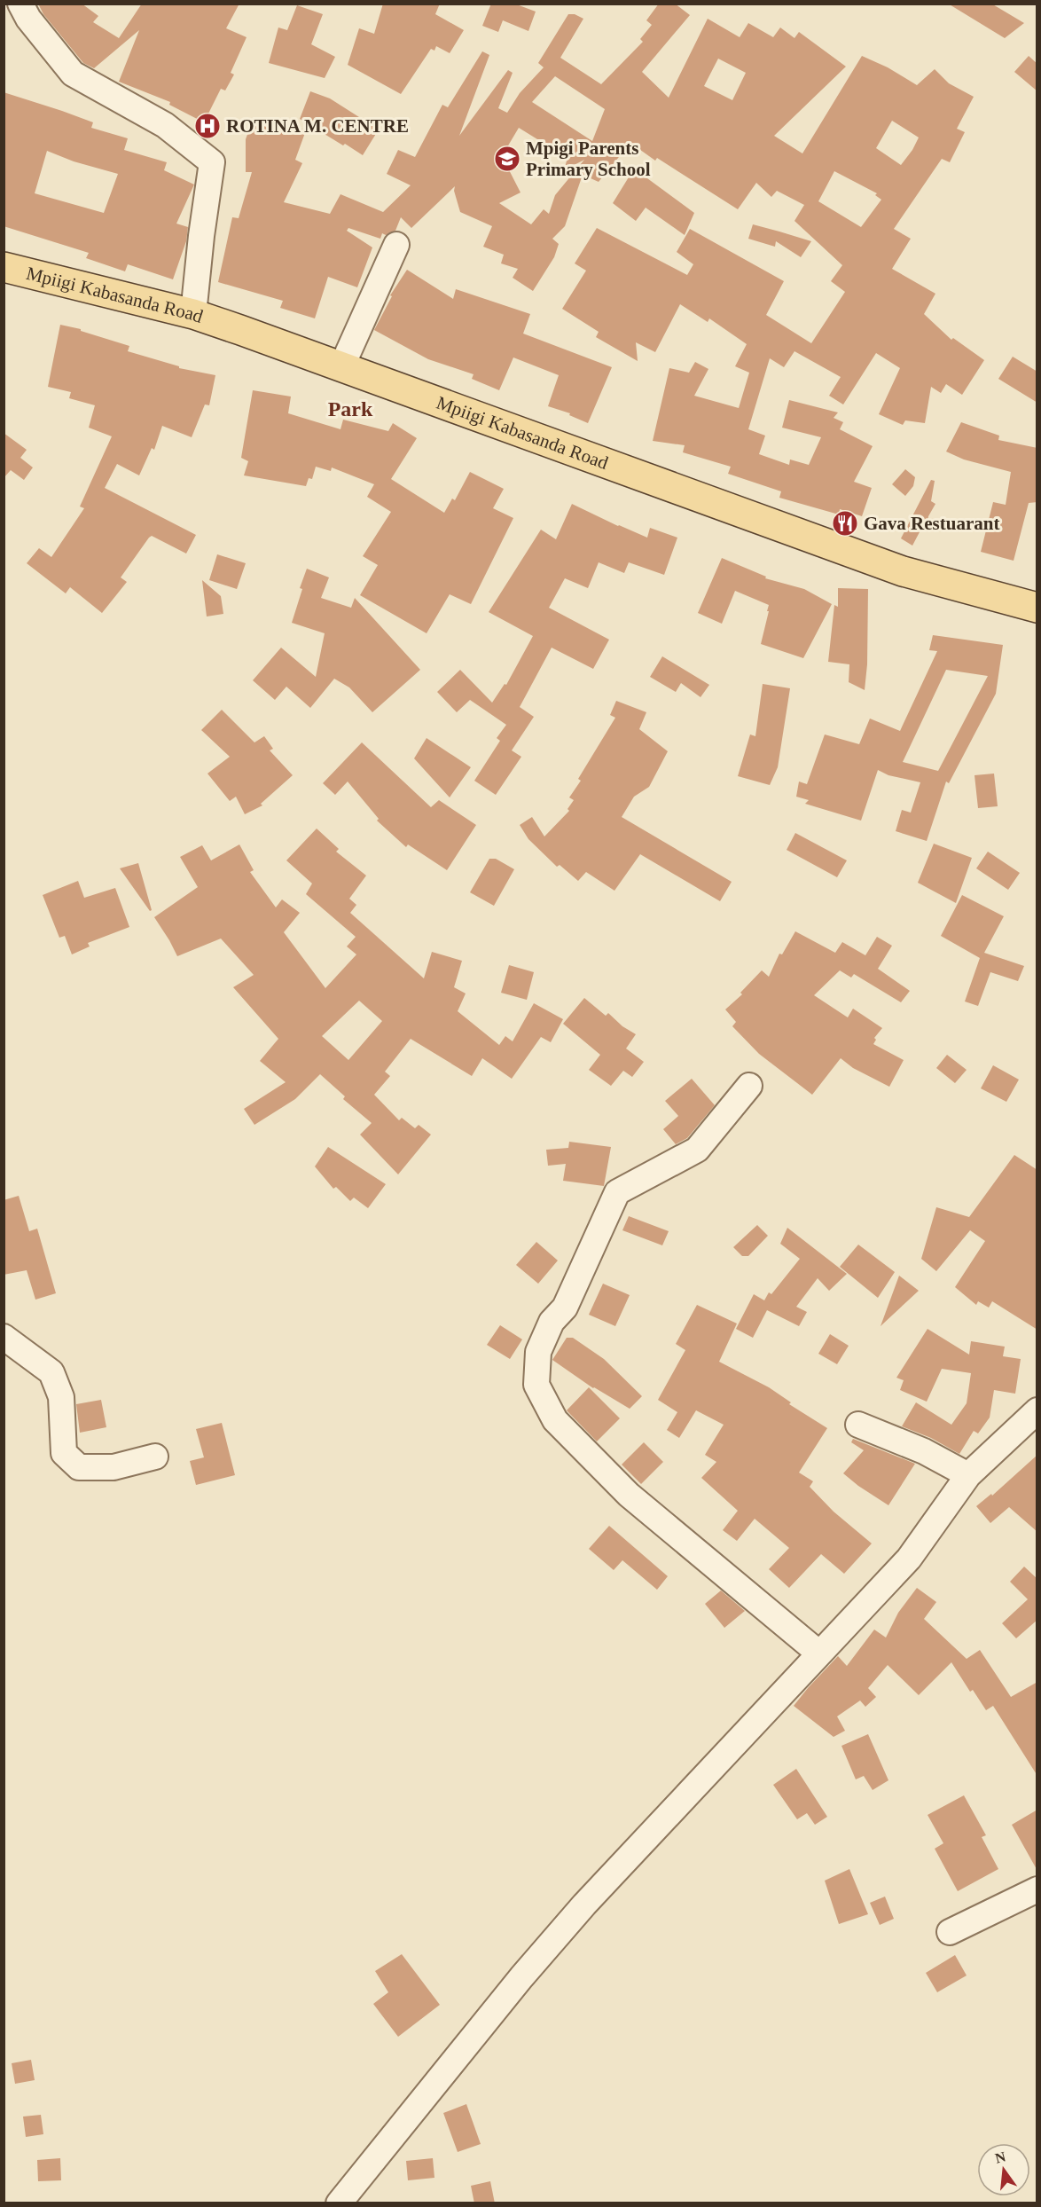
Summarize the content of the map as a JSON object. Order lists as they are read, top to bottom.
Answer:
{
  "streets": {
    "main road": ["Mpiigi Kabasanda Road"]
  },
  "districts": ["Park"],
  "places": {
    "hospital": ["ROTINA M. CENTRE"],
    "school or university": ["Mpigi Parents Primary School"],
    "restaurant": ["Gava Restuarant"]
  },
  "north": "top"
}
